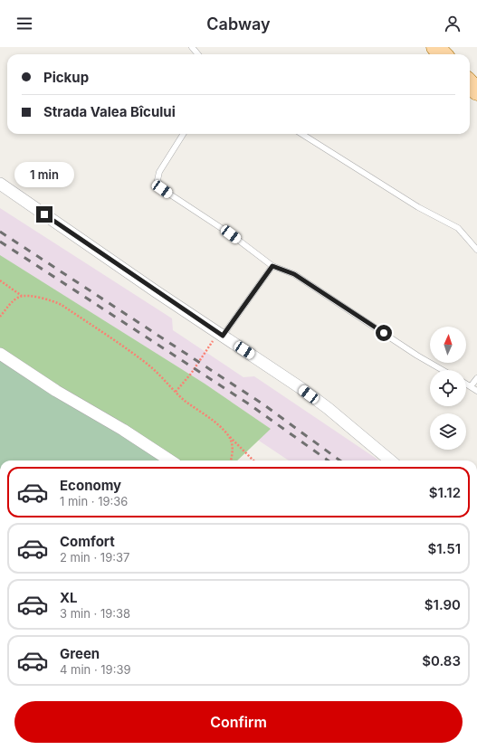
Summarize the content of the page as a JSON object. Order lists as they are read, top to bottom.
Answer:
{
  "north": "top",
  "page": {
    "header": "Cabway",
    "banner": ["Pickup", "Strada Valea Bîcului"],
    "bubble": "1 min",
    "list": [
      {
        "name": "Economy",
        "note": "1 min · 19:36",
        "value": "$1.12"
      },
      {
        "name": "Comfort",
        "note": "2 min · 19:37",
        "value": "$1.51"
      },
      {
        "name": "XL",
        "note": "3 min · 19:38",
        "value": "$1.90"
      },
      {
        "name": "Green",
        "note": "4 min · 19:39",
        "value": "$0.83"
      }
    ],
    "buttons": "Confirm"
  }
}
